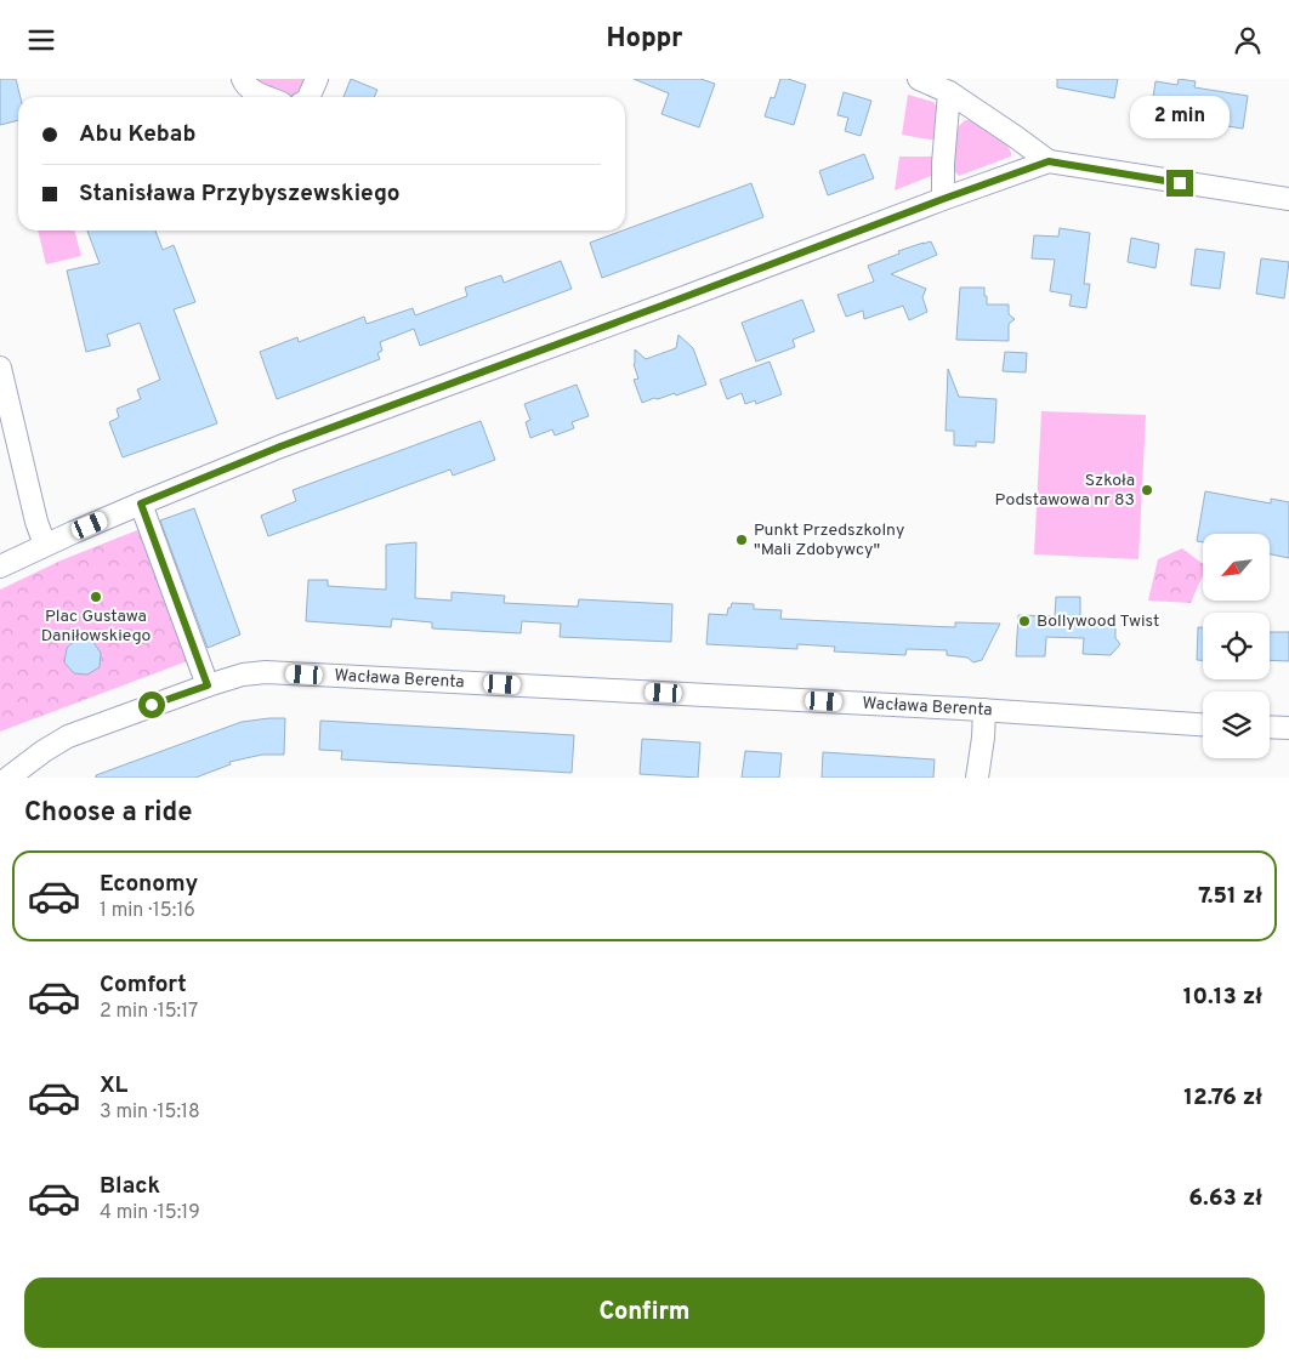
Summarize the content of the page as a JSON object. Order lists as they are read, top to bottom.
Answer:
{
  "streets": {
    "street": ["Wacława Berenta"]
  },
  "places": [
    "Szkoła Podstawowa nr 83",
    "Punkt Przedszkolny \"Mali Zdobywcy\"",
    "Plac Gustawa Daniłowskiego",
    "Bollywood Twist"
  ],
  "north": "bottom left",
  "page": {
    "header": "Hoppr",
    "bubble": "2 min",
    "banner": ["Abu Kebab", "Stanisława Przybyszewskiego"],
    "heading": "Choose a ride",
    "list": [
      {
        "name": "Economy",
        "note": "1 min · 15:16",
        "value": "7.51 zł"
      },
      {
        "name": "Comfort",
        "note": "2 min · 15:17",
        "value": "10.13 zł"
      },
      {
        "name": "XL",
        "note": "3 min · 15:18",
        "value": "12.76 zł"
      },
      {
        "name": "Black",
        "note": "4 min · 15:19",
        "value": "6.63 zł"
      }
    ],
    "buttons": "Confirm"
  }
}
